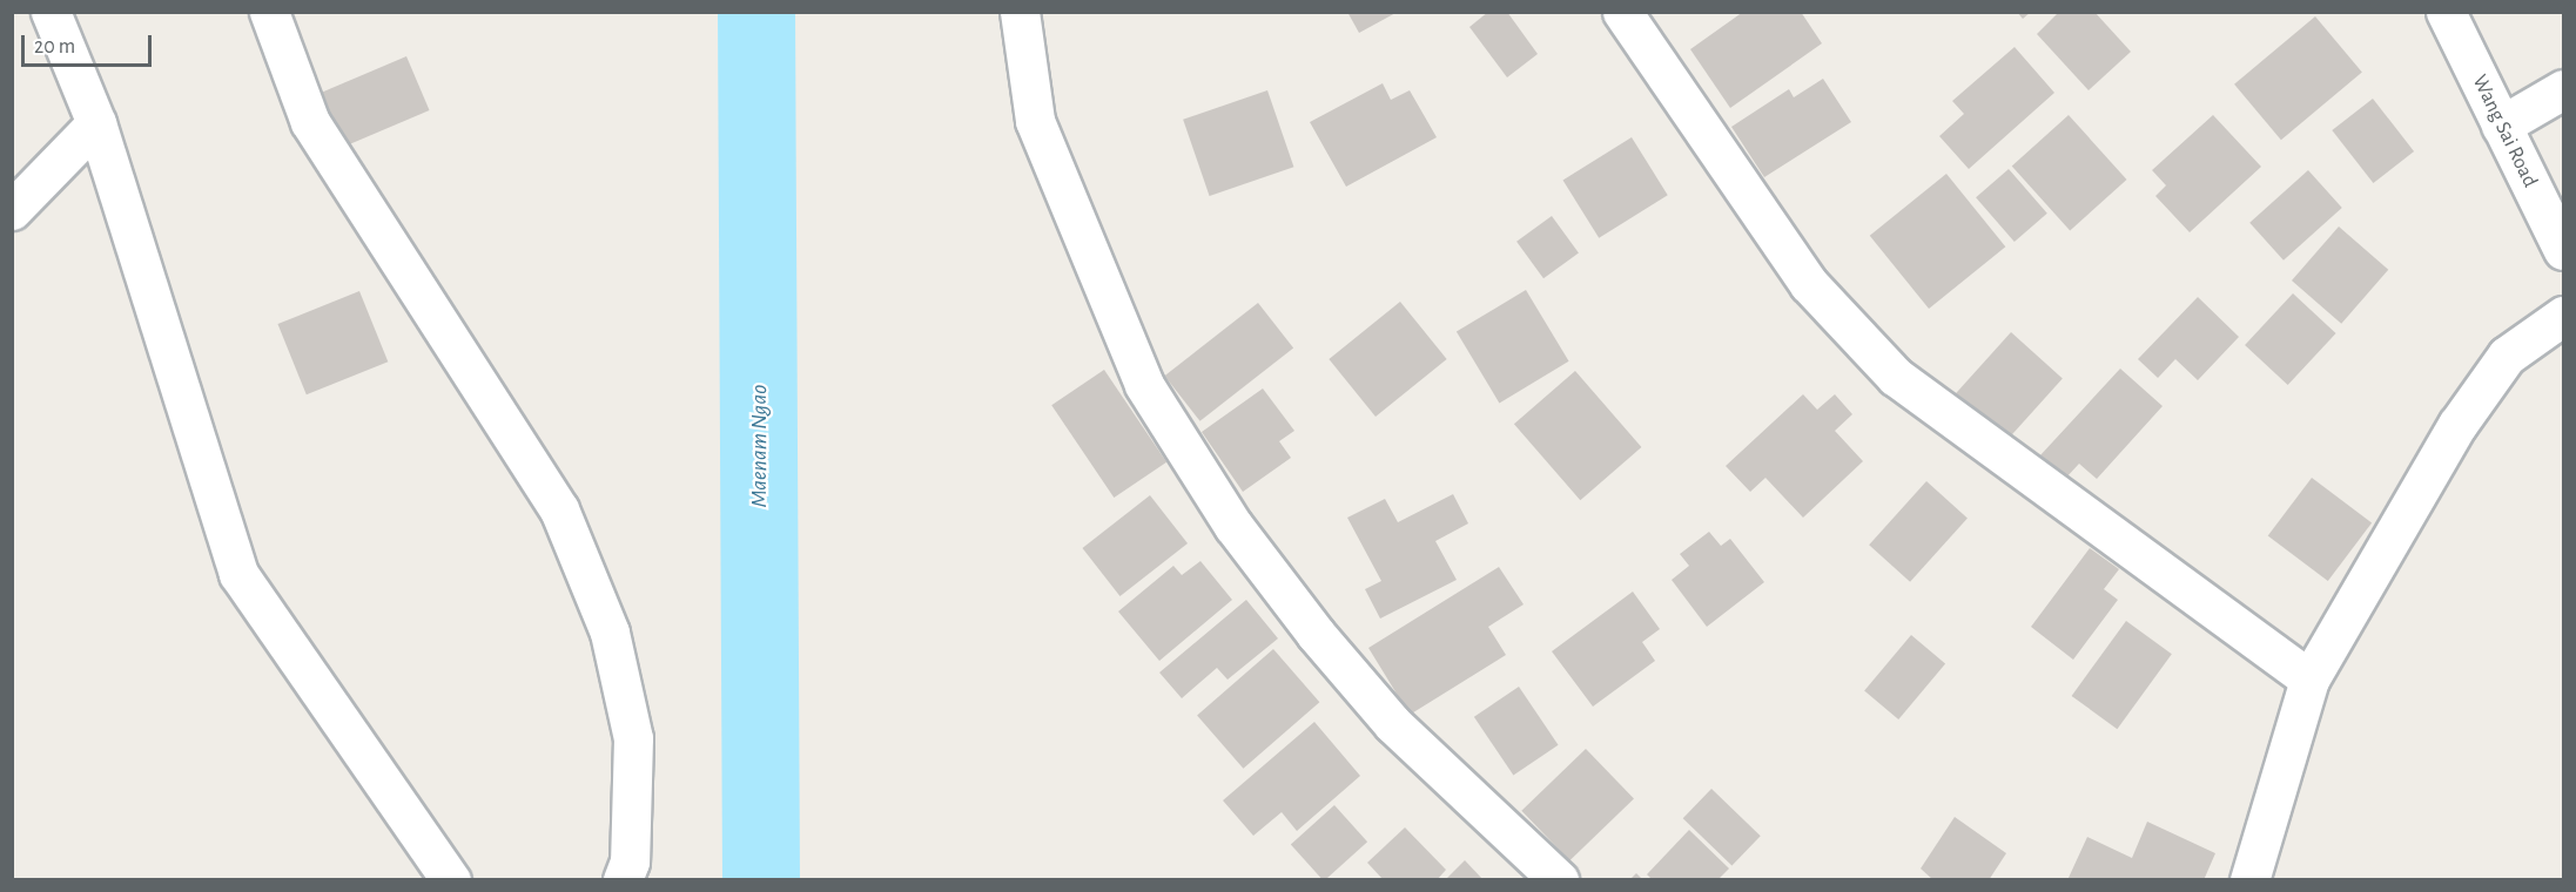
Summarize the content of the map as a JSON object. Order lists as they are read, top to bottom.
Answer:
{
  "streets": {
    "street": ["Wang Sai Road"]
  },
  "water": ["Maenam Ngao"],
  "scale_bar": "20 m"
}
